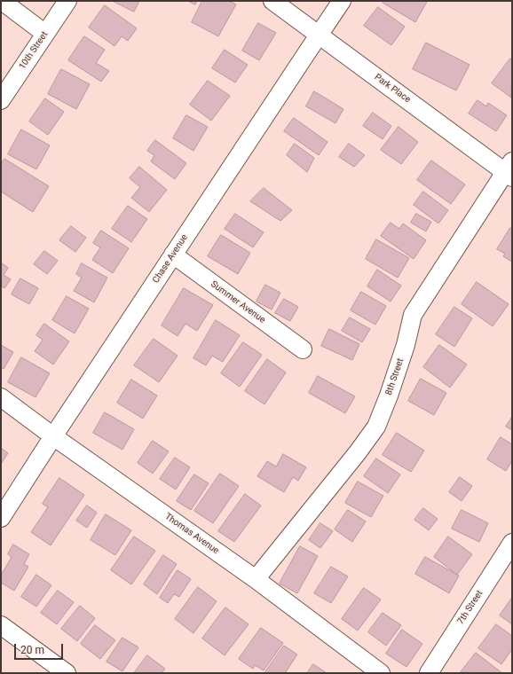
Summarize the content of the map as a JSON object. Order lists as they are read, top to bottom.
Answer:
{
  "streets": {
    "street": [
      "10th Street",
      "Park Place",
      "Chase Avenue",
      "Summer Avenue",
      "8th Street",
      "Thomas Avenue",
      "7th Street"
    ]
  },
  "crossings": [
    ["Park Place", "Chase Avenue"],
    ["Park Place", "8th Street"],
    ["Chase Avenue", "Summer Avenue"],
    ["Chase Avenue", "Thomas Avenue"],
    ["8th Street", "Thomas Avenue"]
  ],
  "scale_bar": "20 m"
}
